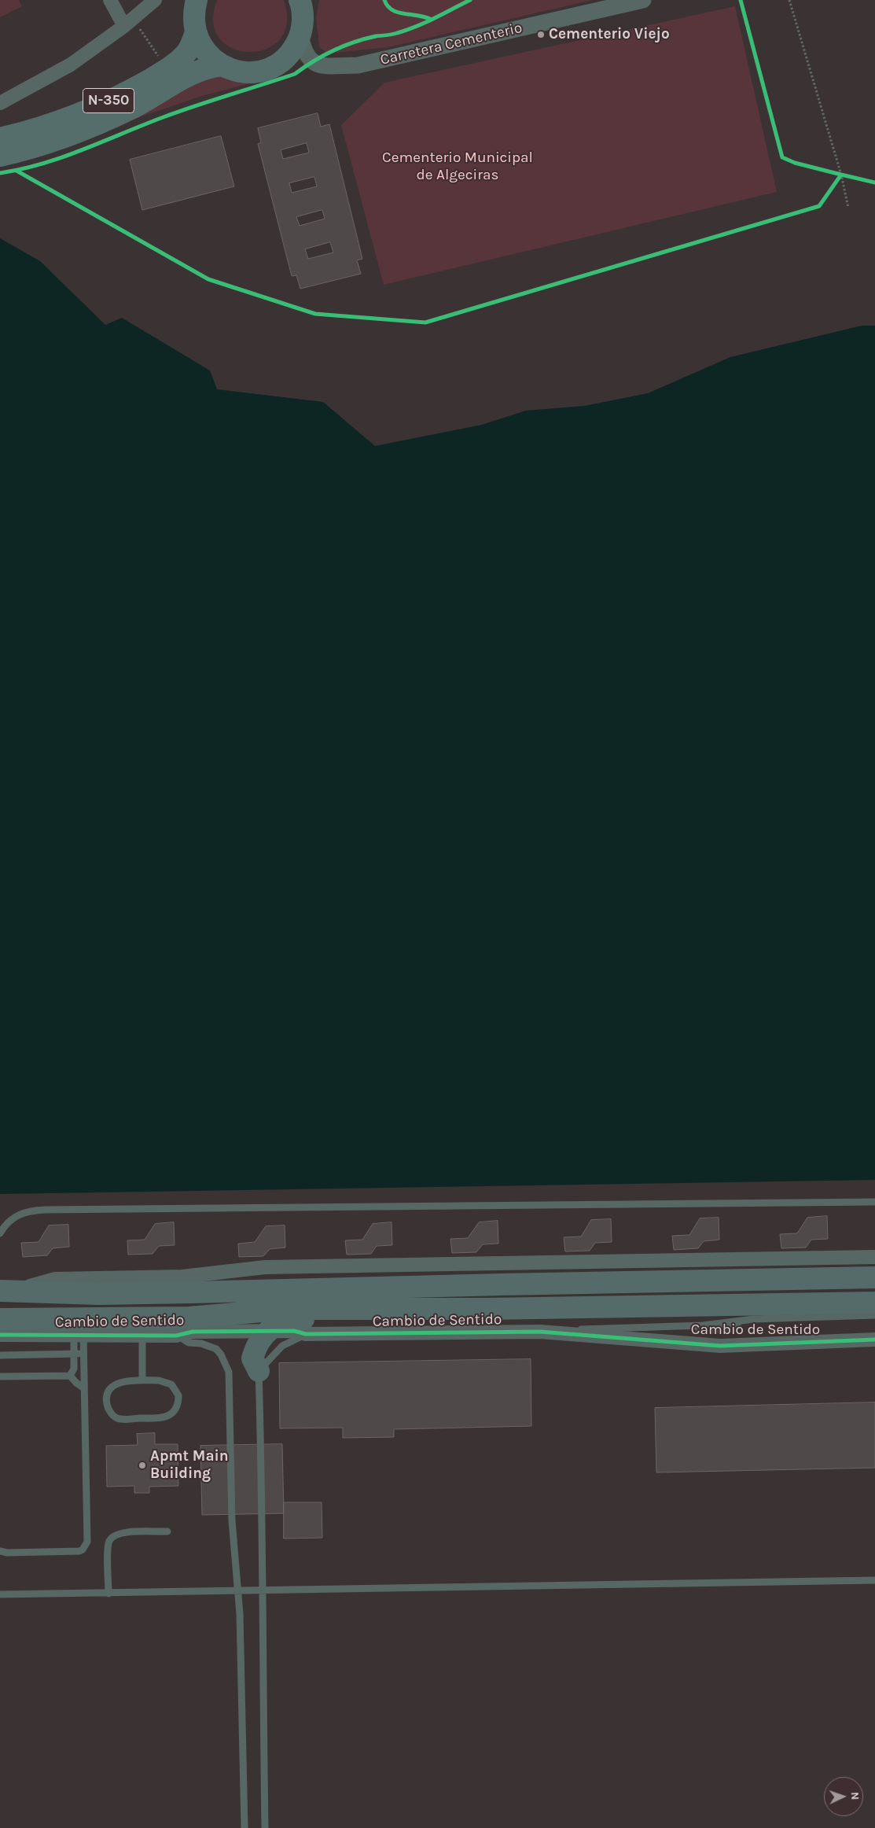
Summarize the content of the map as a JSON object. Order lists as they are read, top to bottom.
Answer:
{
  "streets": {
    "highway": ["N-350"],
    "street": ["Carretera Cementerio", "Cambio de Sentido"]
  },
  "crossings": [
    ["Carretera Cementerio", "N-350"]
  ],
  "parks": ["Cementerio Municipal de Algeciras"],
  "places": ["Cementerio Viejo", "Apmt Main Building"],
  "north": "right"
}
